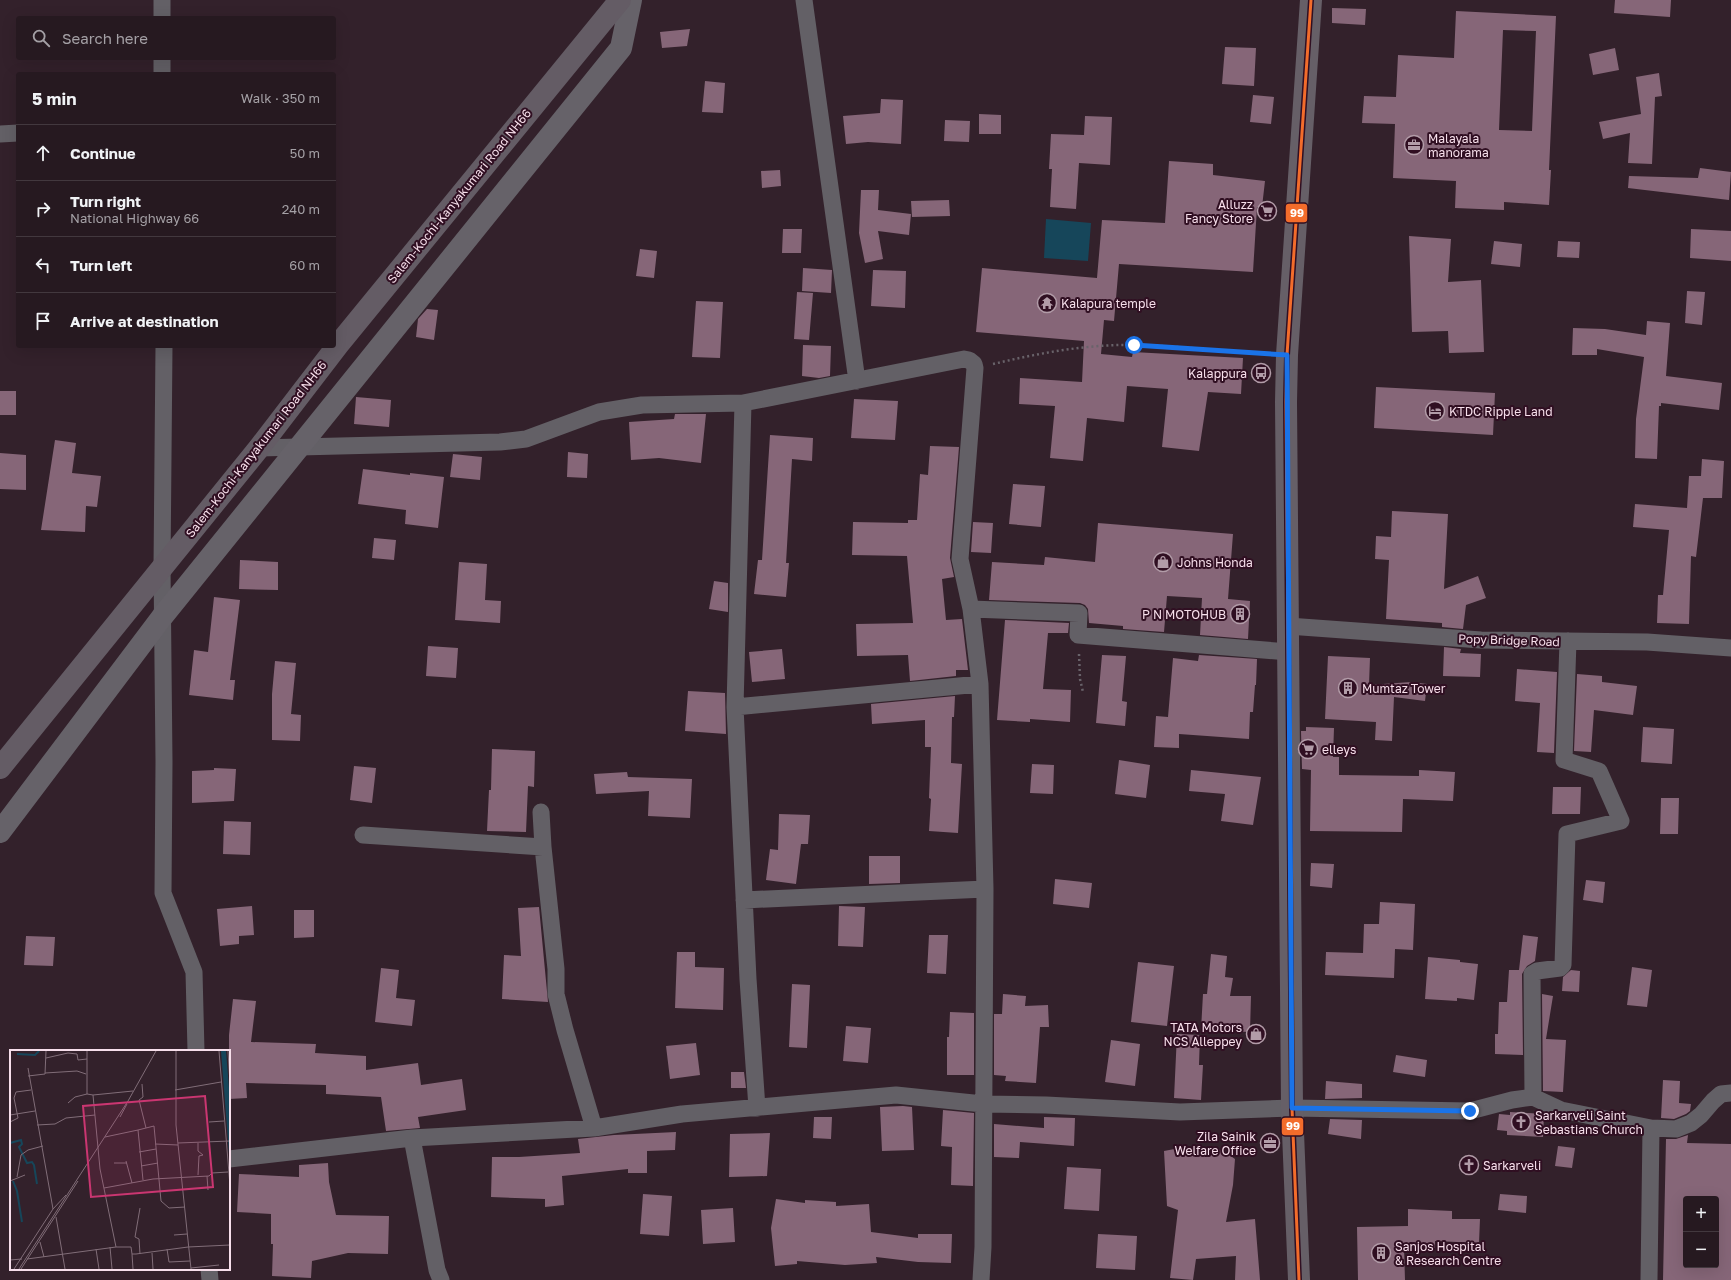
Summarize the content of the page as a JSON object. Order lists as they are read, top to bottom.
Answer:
{
  "streets": {
    "highway": ["Salem-Kochi-Kanyakumari Road NH66"],
    "street": ["Popy Bridge Road"]
  },
  "places": {
    "office": ["Malayala manorama", "Zila Sainik Welfare Office"],
    "supermarket": ["Alluzz Fancy Store", "elleys"],
    "temple": ["Kalapura temple"],
    "bus stop": ["Kalappura"],
    "hotel": ["KTDC Ripple Land"],
    "shop": ["Johns Honda", "TATA Motors NCS Alleppey"],
    "building": ["P N MOTOHUB", "Mumtaz Tower", "Sanjos Hospital & Research Centre"],
    "church": ["Sarkarveli Saint Sebastians Church", "Sarkarveli"]
  },
  "lines": ["transit line 99"],
  "page": {
    "search": "Search here",
    "heading": ["5 min", "Walk · 350 m"],
    "list": [
      ["Continue", "50 m"],
      ["Turn right", "National Highway 66", "240 m"],
      ["Turn left", "60 m"],
      "Arrive at destination"
    ],
    "map_buttons": ["+", "−"]
  }
}
